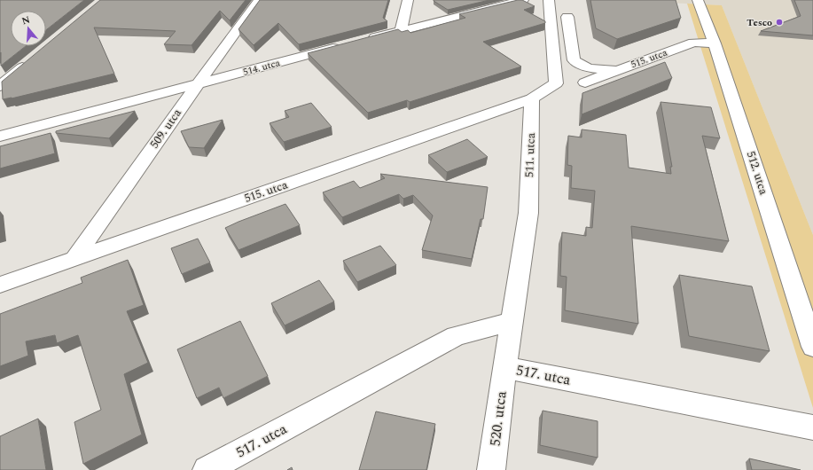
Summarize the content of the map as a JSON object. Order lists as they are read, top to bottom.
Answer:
{
  "streets": {
    "street": [
      "515. utca",
      "514. utca",
      "509. utca",
      "511. utca",
      "512. utca",
      "517. utca",
      "520. utca"
    ]
  },
  "crossings": [
    ["515. utca", "509. utca"],
    ["515. utca", "511. utca"],
    ["515. utca", "512. utca"],
    ["514. utca", "509. utca"],
    ["511. utca", "517. utca"],
    ["517. utca", "520. utca"]
  ],
  "places": ["Tesco"],
  "north": "top"
}
